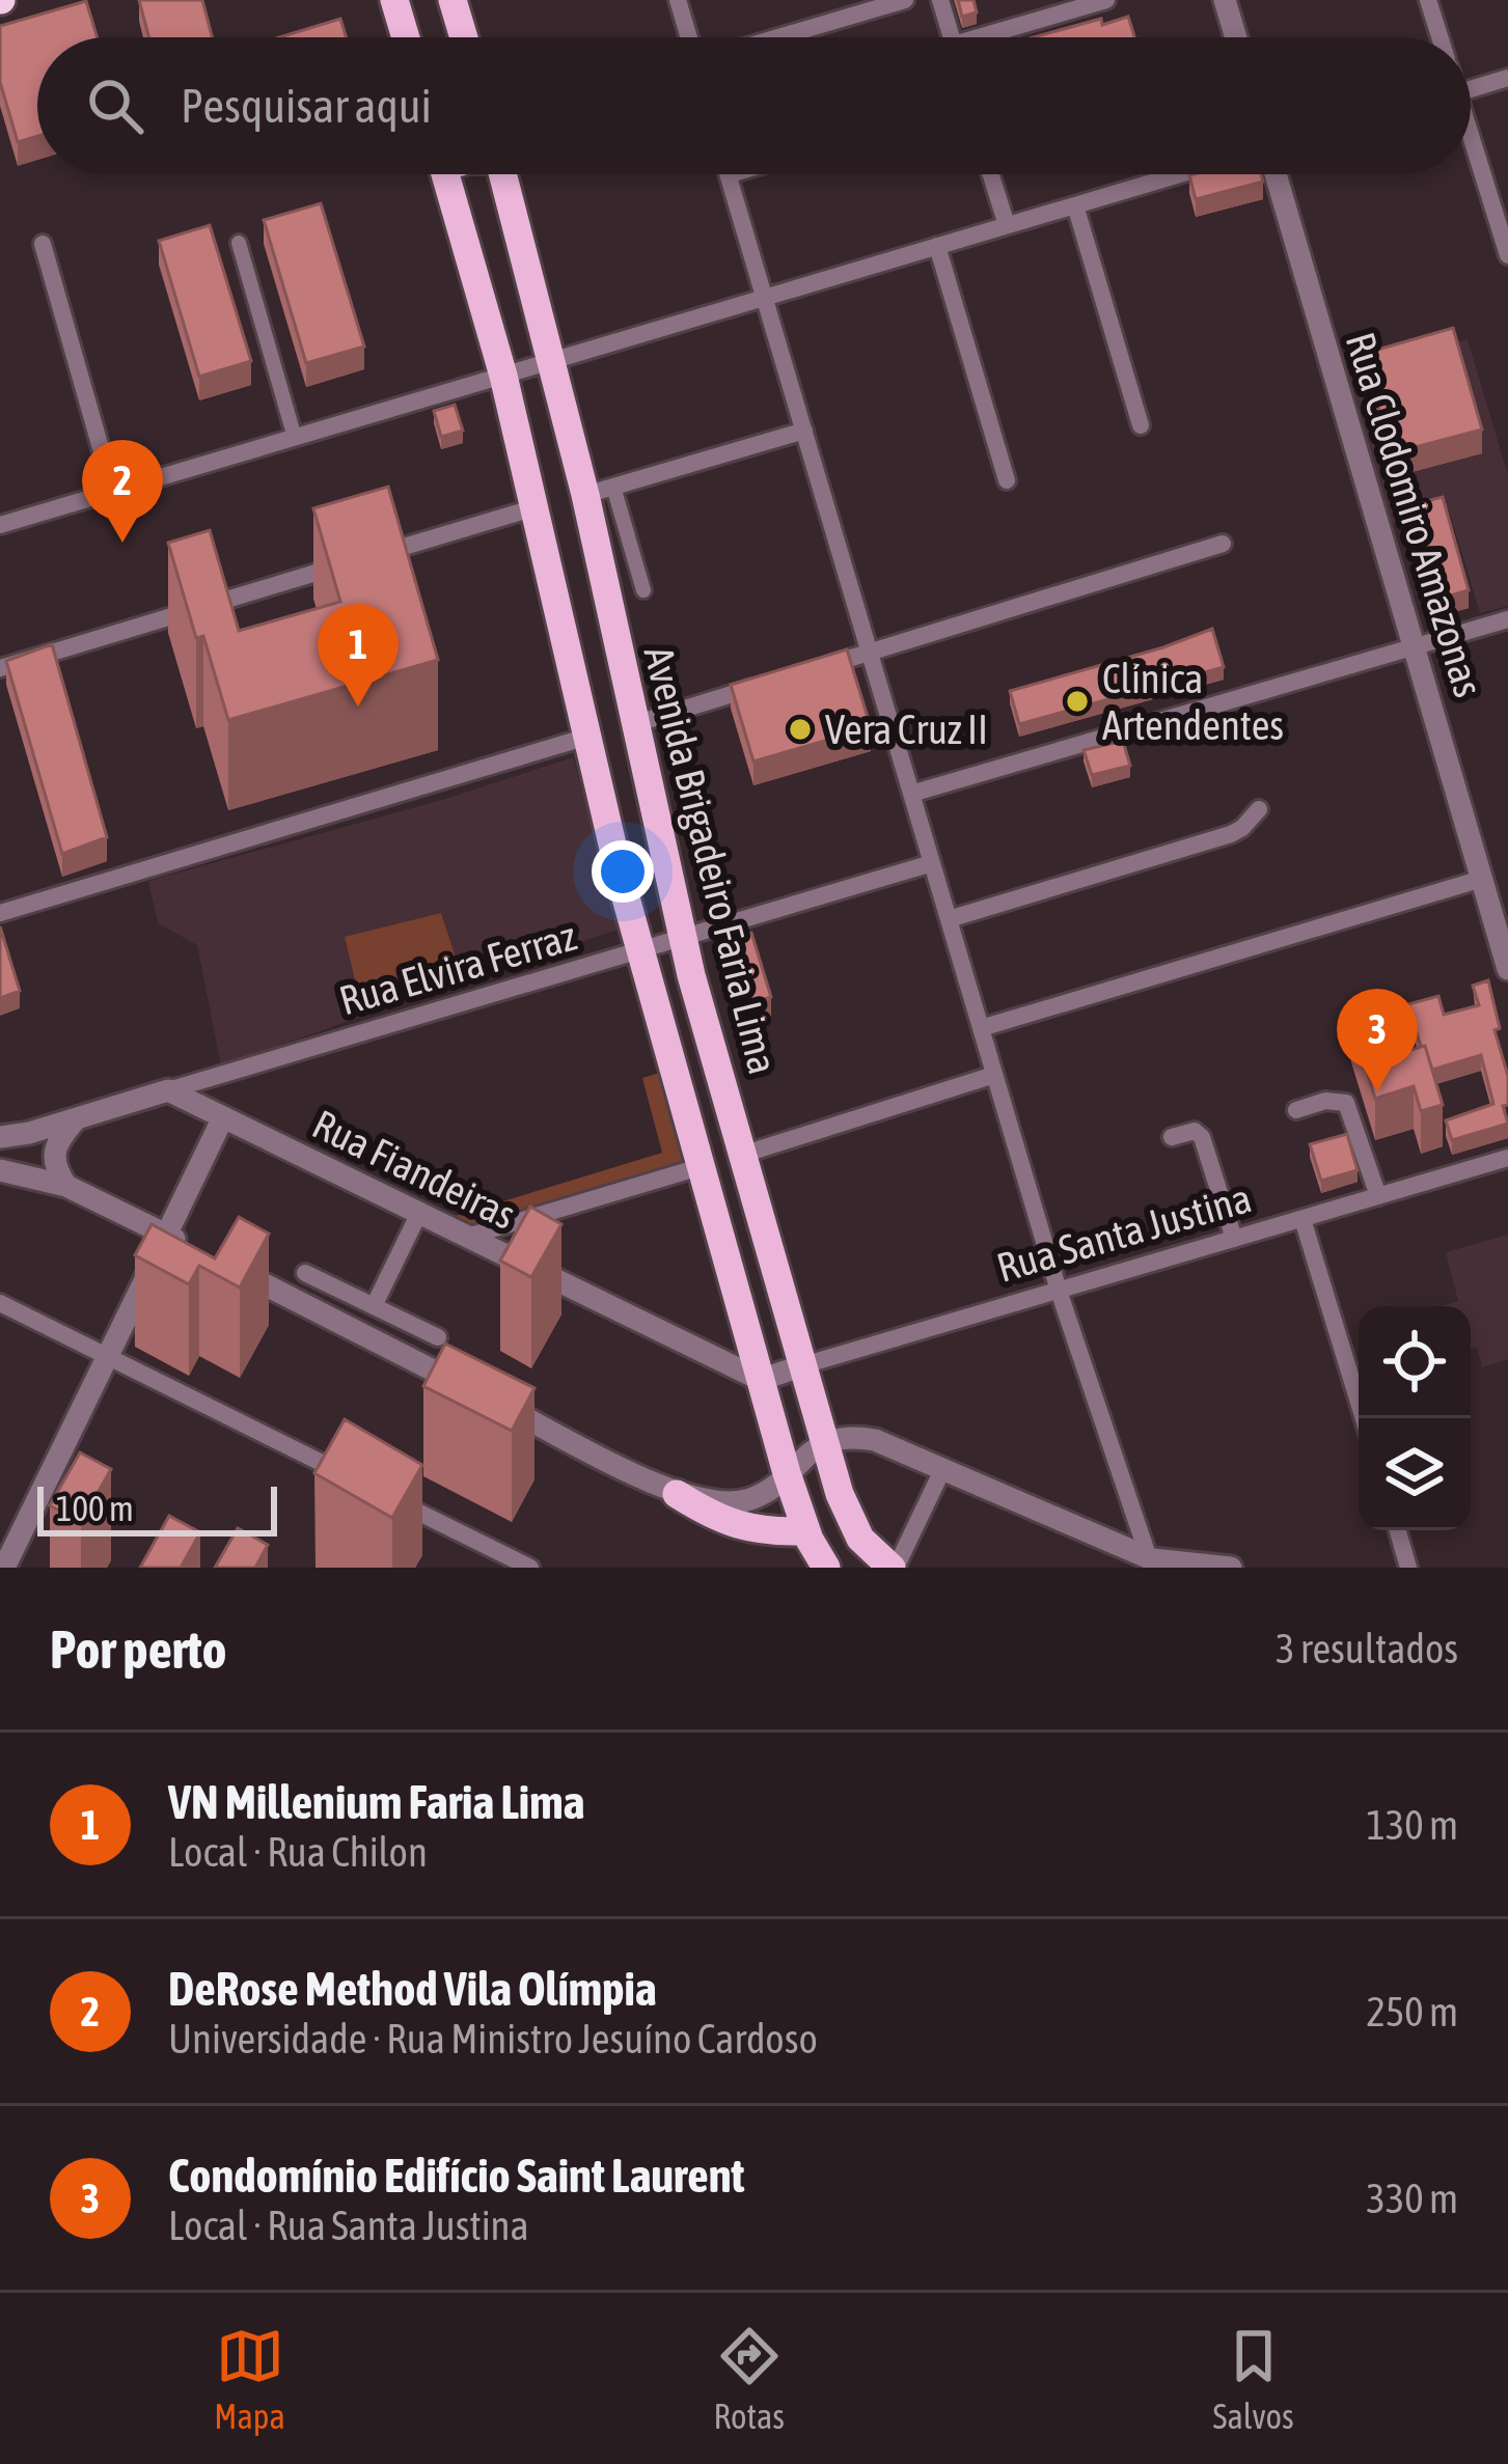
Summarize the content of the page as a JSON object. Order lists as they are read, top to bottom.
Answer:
{
  "streets": {
    "main road": ["Avenida Brigadeiro Faria Lima"],
    "street": [
      "Rua Clodomiro Amazonas",
      "Rua Elvira Ferraz",
      "Rua Fiandeiras",
      "Rua Santa Justina"
    ]
  },
  "crossings": [
    ["Avenida Brigadeiro Faria Lima", "Rua Elvira Ferraz"],
    ["Avenida Brigadeiro Faria Lima", "Rua Santa Justina"],
    ["Rua Elvira Ferraz", "Rua Fiandeiras"],
    ["Rua Fiandeiras", "Rua Santa Justina"]
  ],
  "places": ["Clínica Artendentes", "Vera Cruz II"],
  "scale_bar": "100 m",
  "page": {
    "search": "Pesquisar aqui",
    "pins": ["2", "1", "3"],
    "scale": "100 m",
    "heading": ["Por perto", "3 resultados"],
    "list": [
      {
        "mark": "1",
        "name": "VN Millenium Faria Lima",
        "note": "Local · Rua Chilon",
        "value": "130 m"
      },
      {
        "mark": "2",
        "name": "DeRose Method Vila Olímpia",
        "note": "Universidade · Rua Ministro Jesuíno Cardoso",
        "value": "250 m"
      },
      {
        "mark": "3",
        "name": "Condomínio Edifício Saint Laurent",
        "note": "Local · Rua Santa Justina",
        "value": "330 m"
      }
    ],
    "nav": ["Mapa", "Rotas", "Salvos"]
  }
}
